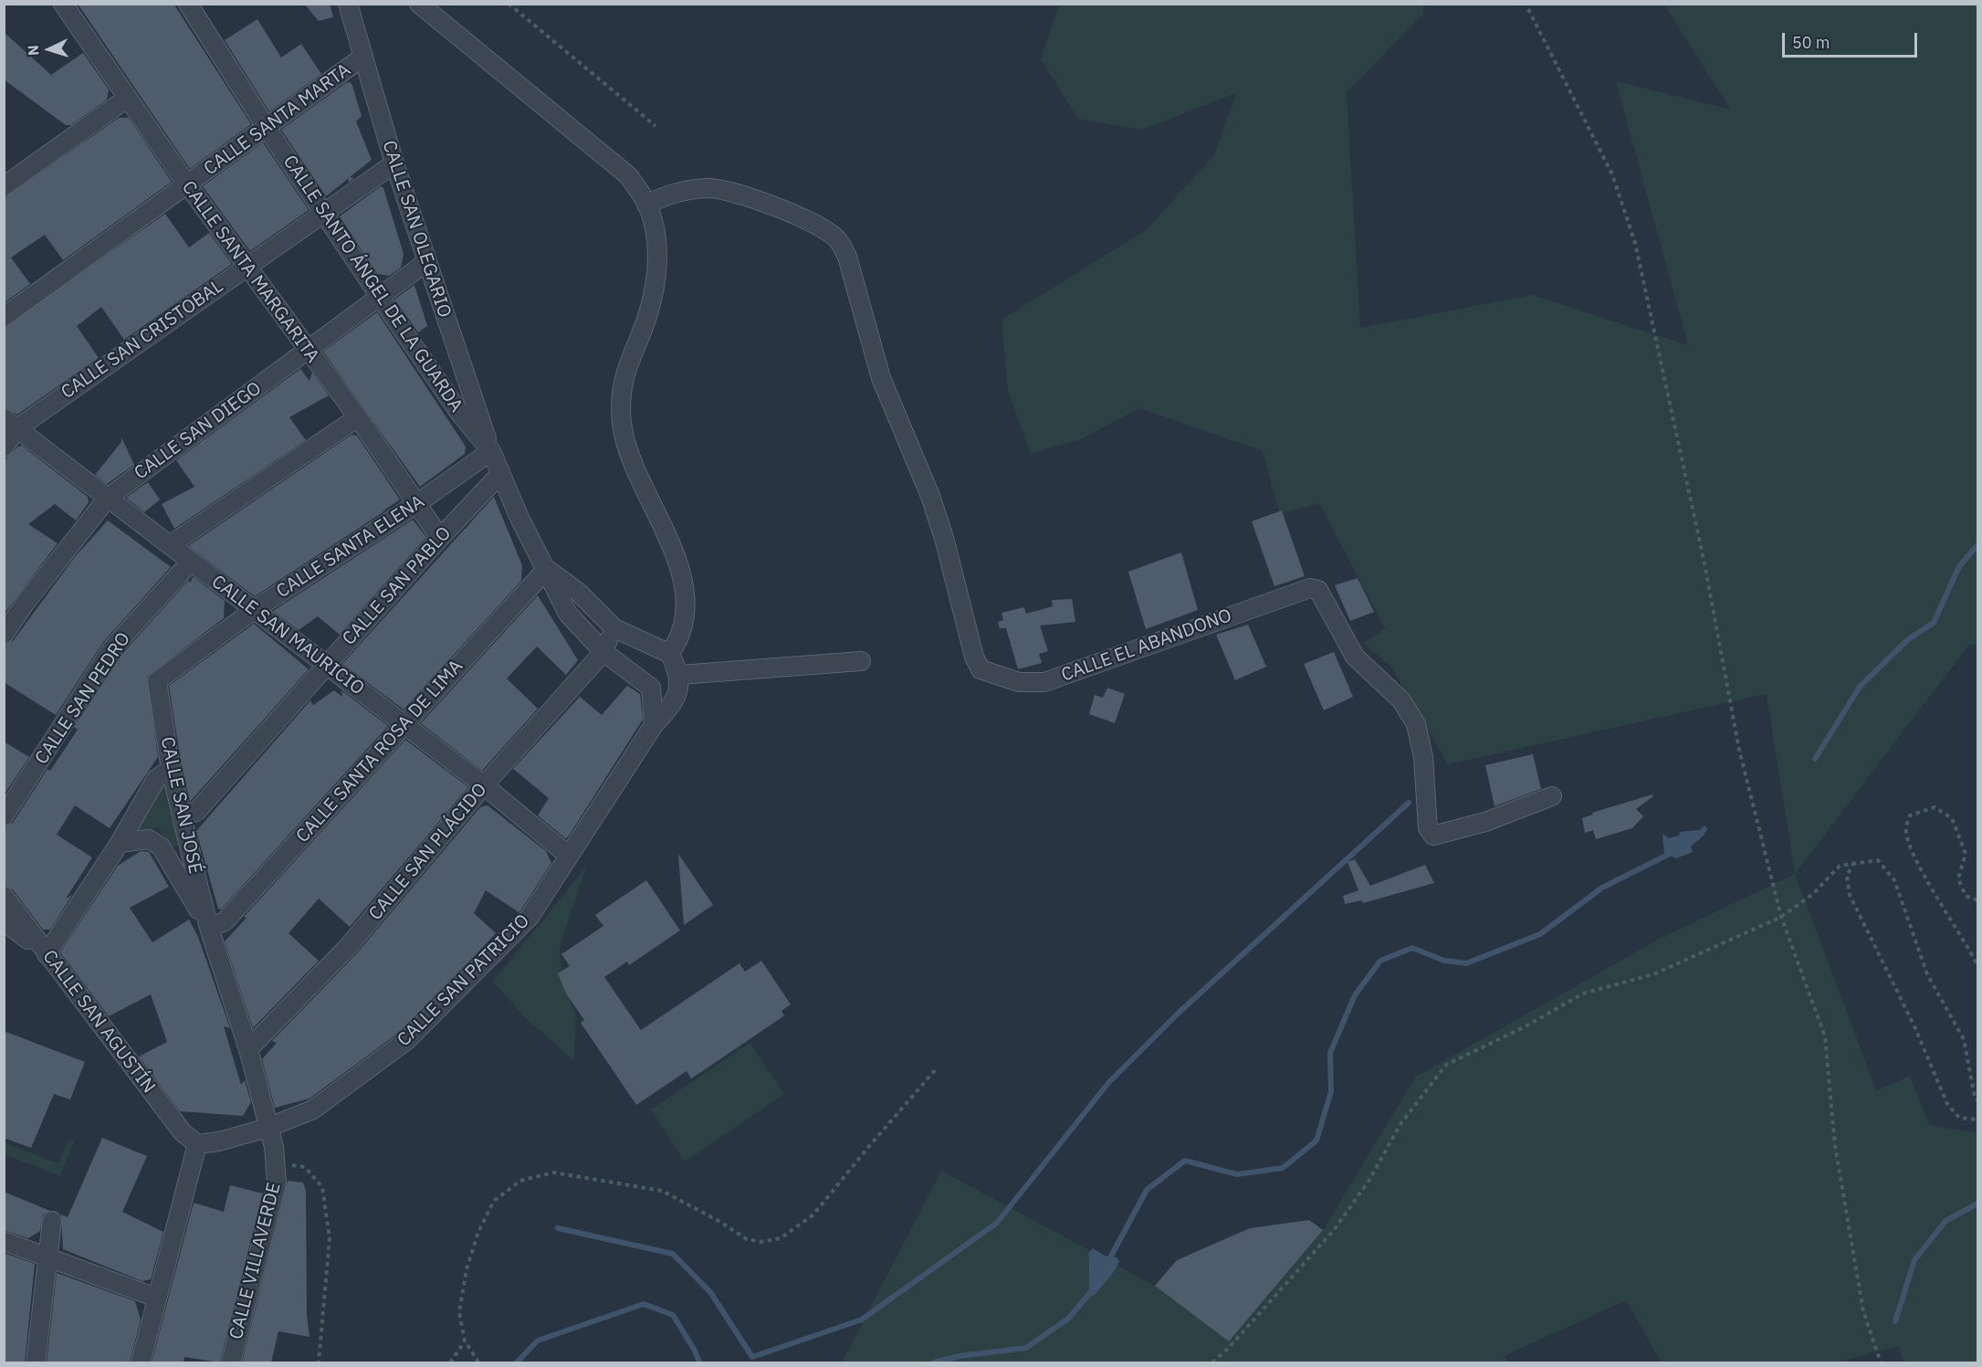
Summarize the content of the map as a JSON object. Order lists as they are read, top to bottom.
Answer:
{
  "streets": {
    "street": [
      "CALLE SANTA MARTA",
      "CALLE SAN OLEGARIO",
      "CALLE SANTA MARGARITA",
      "CALLE SANTO ÁNGEL DE LA GUARDA",
      "CALLE SAN CRISTOBAL",
      "CALLE SAN DIEGO",
      "CALLE SANTA ELENA",
      "CALLE SAN PABLO",
      "CALLE SAN MAURICIO",
      "CALLE EL ABANDONO",
      "CALLE SAN PEDRO",
      "CALLE SANTA ROSA DE LIMA",
      "CALLE SAN JOSÉ",
      "CALLE SAN PLÁCIDO",
      "CALLE SAN PATRICIO",
      "CALLE SAN AGUSTÍN",
      "CALLE VILLAVERDE"
    ]
  },
  "crossings": [
    ["CALLE SANTA MARTA", "CALLE SAN OLEGARIO"],
    ["CALLE SANTA MARTA", "CALLE SANTA MARGARITA"],
    ["CALLE SANTA MARTA", "CALLE SANTO ÁNGEL DE LA GUARDA"],
    ["CALLE SAN OLEGARIO", "CALLE SANTO ÁNGEL DE LA GUARDA"],
    ["CALLE SAN OLEGARIO", "CALLE SAN CRISTOBAL"],
    ["CALLE SAN OLEGARIO", "CALLE SAN DIEGO"],
    ["CALLE SAN OLEGARIO", "CALLE SANTA ELENA"],
    ["CALLE SANTA MARGARITA", "CALLE SAN CRISTOBAL"],
    ["CALLE SANTA MARGARITA", "CALLE SAN DIEGO"],
    ["CALLE SANTA MARGARITA", "CALLE SANTA ELENA"],
    ["CALLE SANTA MARGARITA", "CALLE SAN PABLO"],
    ["CALLE SANTO ÁNGEL DE LA GUARDA", "CALLE SAN CRISTOBAL"],
    ["CALLE SANTO ÁNGEL DE LA GUARDA", "CALLE SAN DIEGO"],
    ["CALLE SANTO ÁNGEL DE LA GUARDA", "CALLE SANTA ELENA"],
    ["CALLE SANTO ÁNGEL DE LA GUARDA", "CALLE SAN PABLO"],
    ["CALLE SANTO ÁNGEL DE LA GUARDA", "CALLE SANTA ROSA DE LIMA"],
    ["CALLE SANTO ÁNGEL DE LA GUARDA", "CALLE SAN PLÁCIDO"],
    ["CALLE SAN CRISTOBAL", "CALLE SAN MAURICIO"],
    ["CALLE SAN DIEGO", "CALLE SAN MAURICIO"],
    ["CALLE SANTA ELENA", "CALLE SAN MAURICIO"],
    ["CALLE SANTA ELENA", "CALLE SAN JOSÉ"],
    ["CALLE SAN PABLO", "CALLE SAN MAURICIO"],
    ["CALLE SAN PABLO", "CALLE SAN JOSÉ"],
    ["CALLE SAN MAURICIO", "CALLE SAN PEDRO"],
    ["CALLE SAN MAURICIO", "CALLE SANTA ROSA DE LIMA"],
    ["CALLE SAN MAURICIO", "CALLE SAN PLÁCIDO"],
    ["CALLE SAN MAURICIO", "CALLE SAN PATRICIO"],
    ["CALLE SANTA ROSA DE LIMA", "CALLE SAN JOSÉ"],
    ["CALLE SAN JOSÉ", "CALLE SAN PLÁCIDO"],
    ["CALLE SAN JOSÉ", "CALLE SAN PATRICIO"],
    ["CALLE SAN JOSÉ", "CALLE VILLAVERDE"],
    ["CALLE SAN PATRICIO", "CALLE SAN AGUSTÍN"],
    ["CALLE SAN PATRICIO", "CALLE VILLAVERDE"]
  ],
  "scale_bar": "50 m",
  "north": "left"
}
